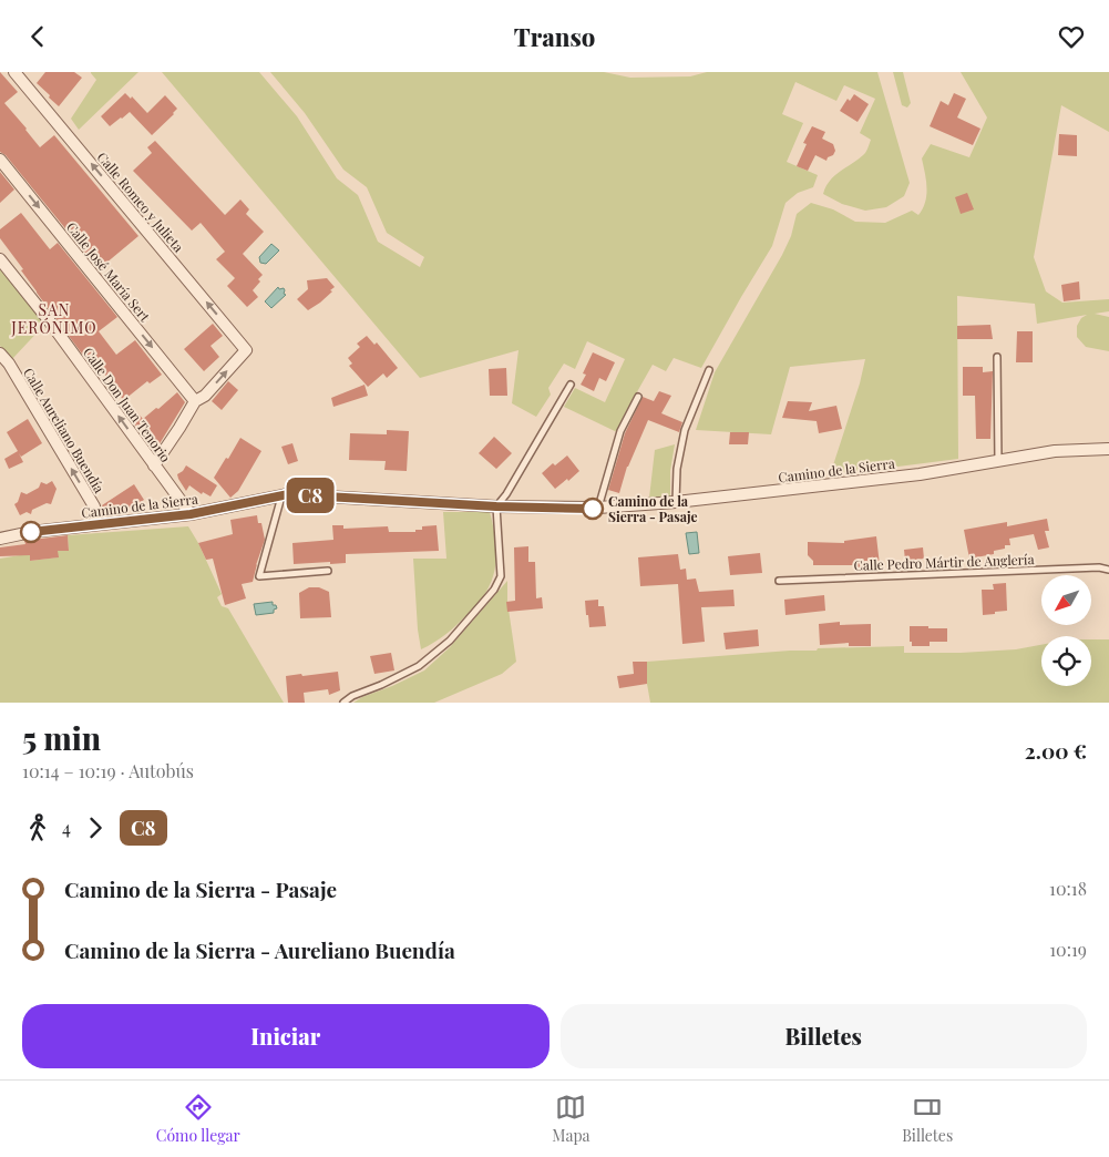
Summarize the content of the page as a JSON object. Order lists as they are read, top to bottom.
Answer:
{
  "streets": {
    "street": [
      "Calle Romeo y Julieta",
      "Calle José María Sert",
      "Calle Don Juan Tenorio",
      "Calle Aureliano Buendía",
      "Camino de la Sierra"
    ],
    "lane": ["Calle Pedro Mártir de Anglería"]
  },
  "crossings": [
    ["Calle Romeo y Julieta", "Calle José María Sert"],
    ["Calle Don Juan Tenorio", "Camino de la Sierra"],
    ["Calle Aureliano Buendía", "Camino de la Sierra"]
  ],
  "one_way": [
    "Calle Romeo y Julieta",
    "Calle José María Sert",
    "Calle Don Juan Tenorio",
    "Calle Aureliano Buendía"
  ],
  "districts": ["SAN JERÓNIMO"],
  "places": ["Camino de la Sierra - Pasaje"],
  "lines": ["bus line C8"],
  "north": "bottom left",
  "page": {
    "header": "Transo",
    "on_map": "C8",
    "heading": ["5 min", "10:14 – 10:19 · Autobús", "2.00 €"],
    "legs": ["4", "C8"],
    "list": [
      {
        "name": "Camino de la Sierra - Pasaje",
        "value": "10:18"
      },
      {
        "name": "Camino de la Sierra - Aureliano Buendía",
        "value": "10:19"
      }
    ],
    "buttons": ["Iniciar", "Billetes"],
    "tabs": ["Cómo llegar", "Mapa", "Billetes"]
  }
}
